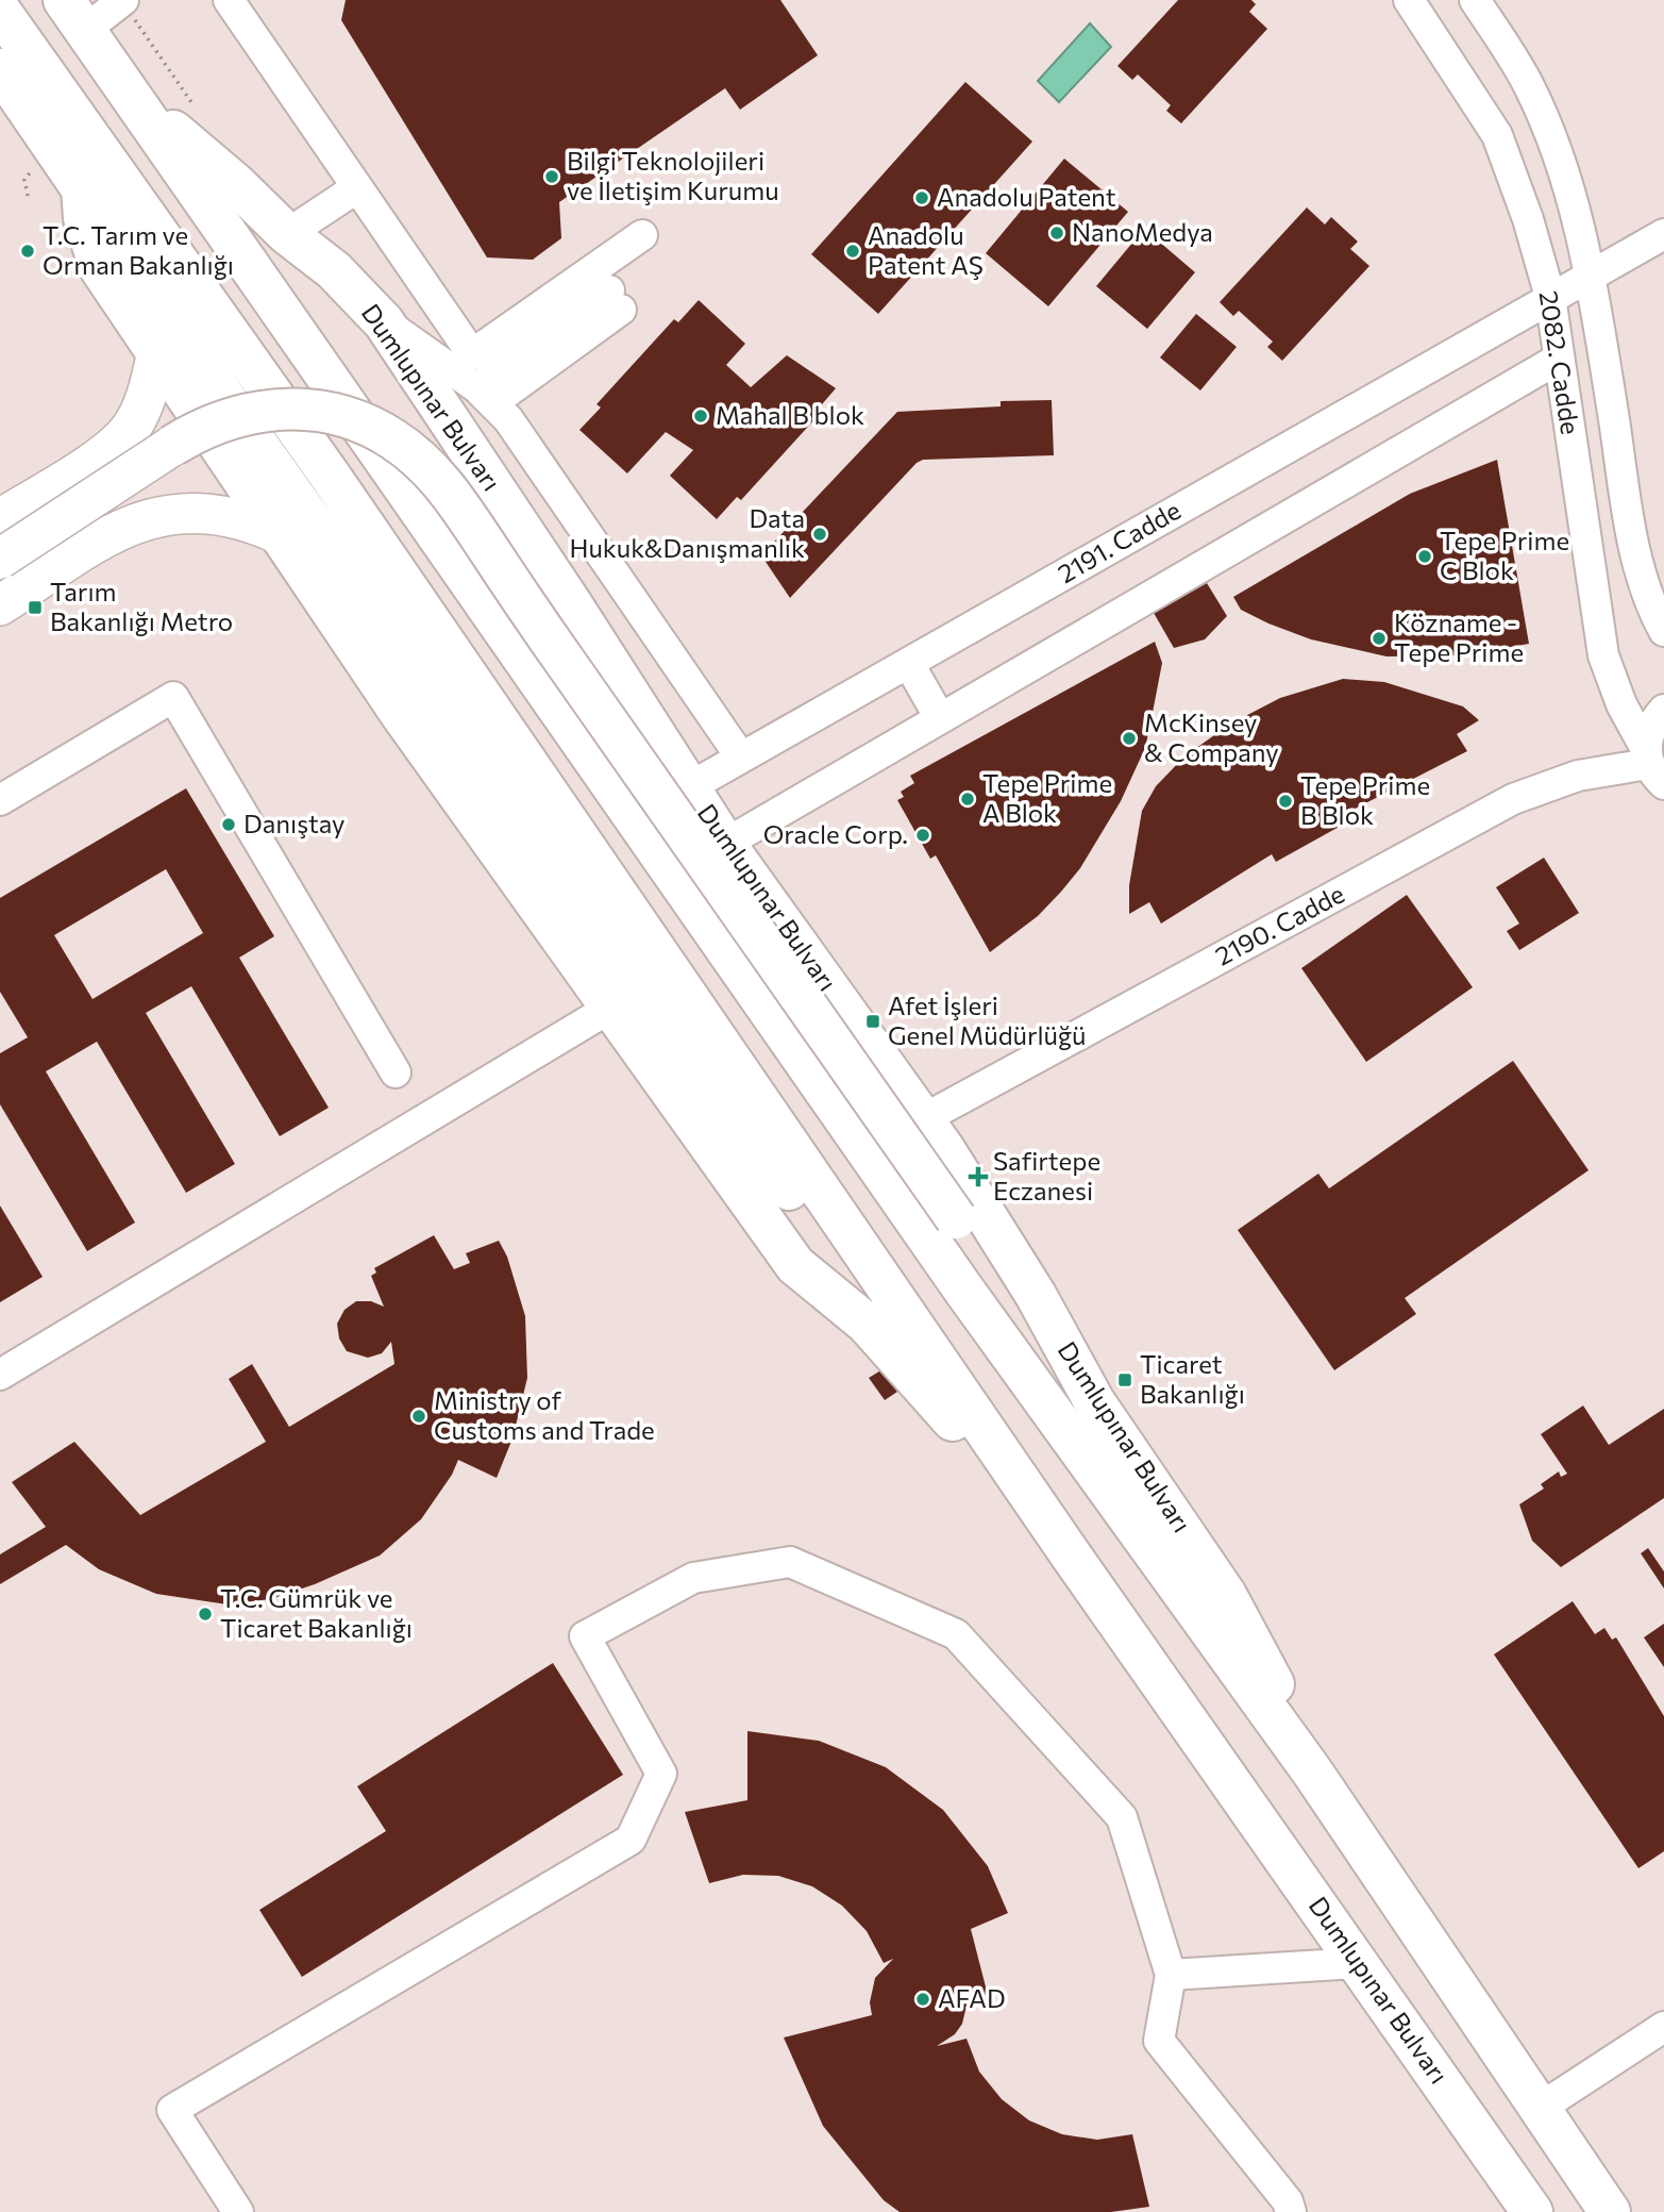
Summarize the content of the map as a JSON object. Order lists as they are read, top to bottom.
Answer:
{
  "streets": {
    "highway": ["Dumlupınar Bulvarı"],
    "street": ["2082. Cadde", "2191. Cadde", "2190. Cadde"]
  },
  "crossings": [
    ["2082. Cadde", "2191. Cadde"],
    ["2082. Cadde", "2190. Cadde"],
    ["Dumlupınar Bulvarı", "2191. Cadde"],
    ["Dumlupınar Bulvarı", "2190. Cadde"]
  ],
  "places": {
    "other": [
      "Bilgi Teknolojileri ve İletişim Kurumu",
      "Anadolu Patent",
      "NanoMedya",
      "T.C. Tarım ve Orman Bakanlığı",
      "Anadolu Patent AŞ",
      "Mahal B blok",
      "Data Hukuk&Danışmanlık",
      "Tepe Prime C Blok",
      "Közname - Tepe Prime",
      "McKinsey & Company",
      "Tepe Prime A Blok",
      "Tepe Prime B Blok",
      "Danıştay",
      "Oracle Corp.",
      "Ministry of Customs and Trade",
      "T.C. Gümrük ve Ticaret Bakanlığı",
      "AFAD"
    ],
    "transit": ["Tarım Bakanlığı Metro", "Afet İşleri Genel Müdürlüğü", "Ticaret Bakanlığı"],
    "health": ["Safirtepe Eczanesi"]
  }
}
